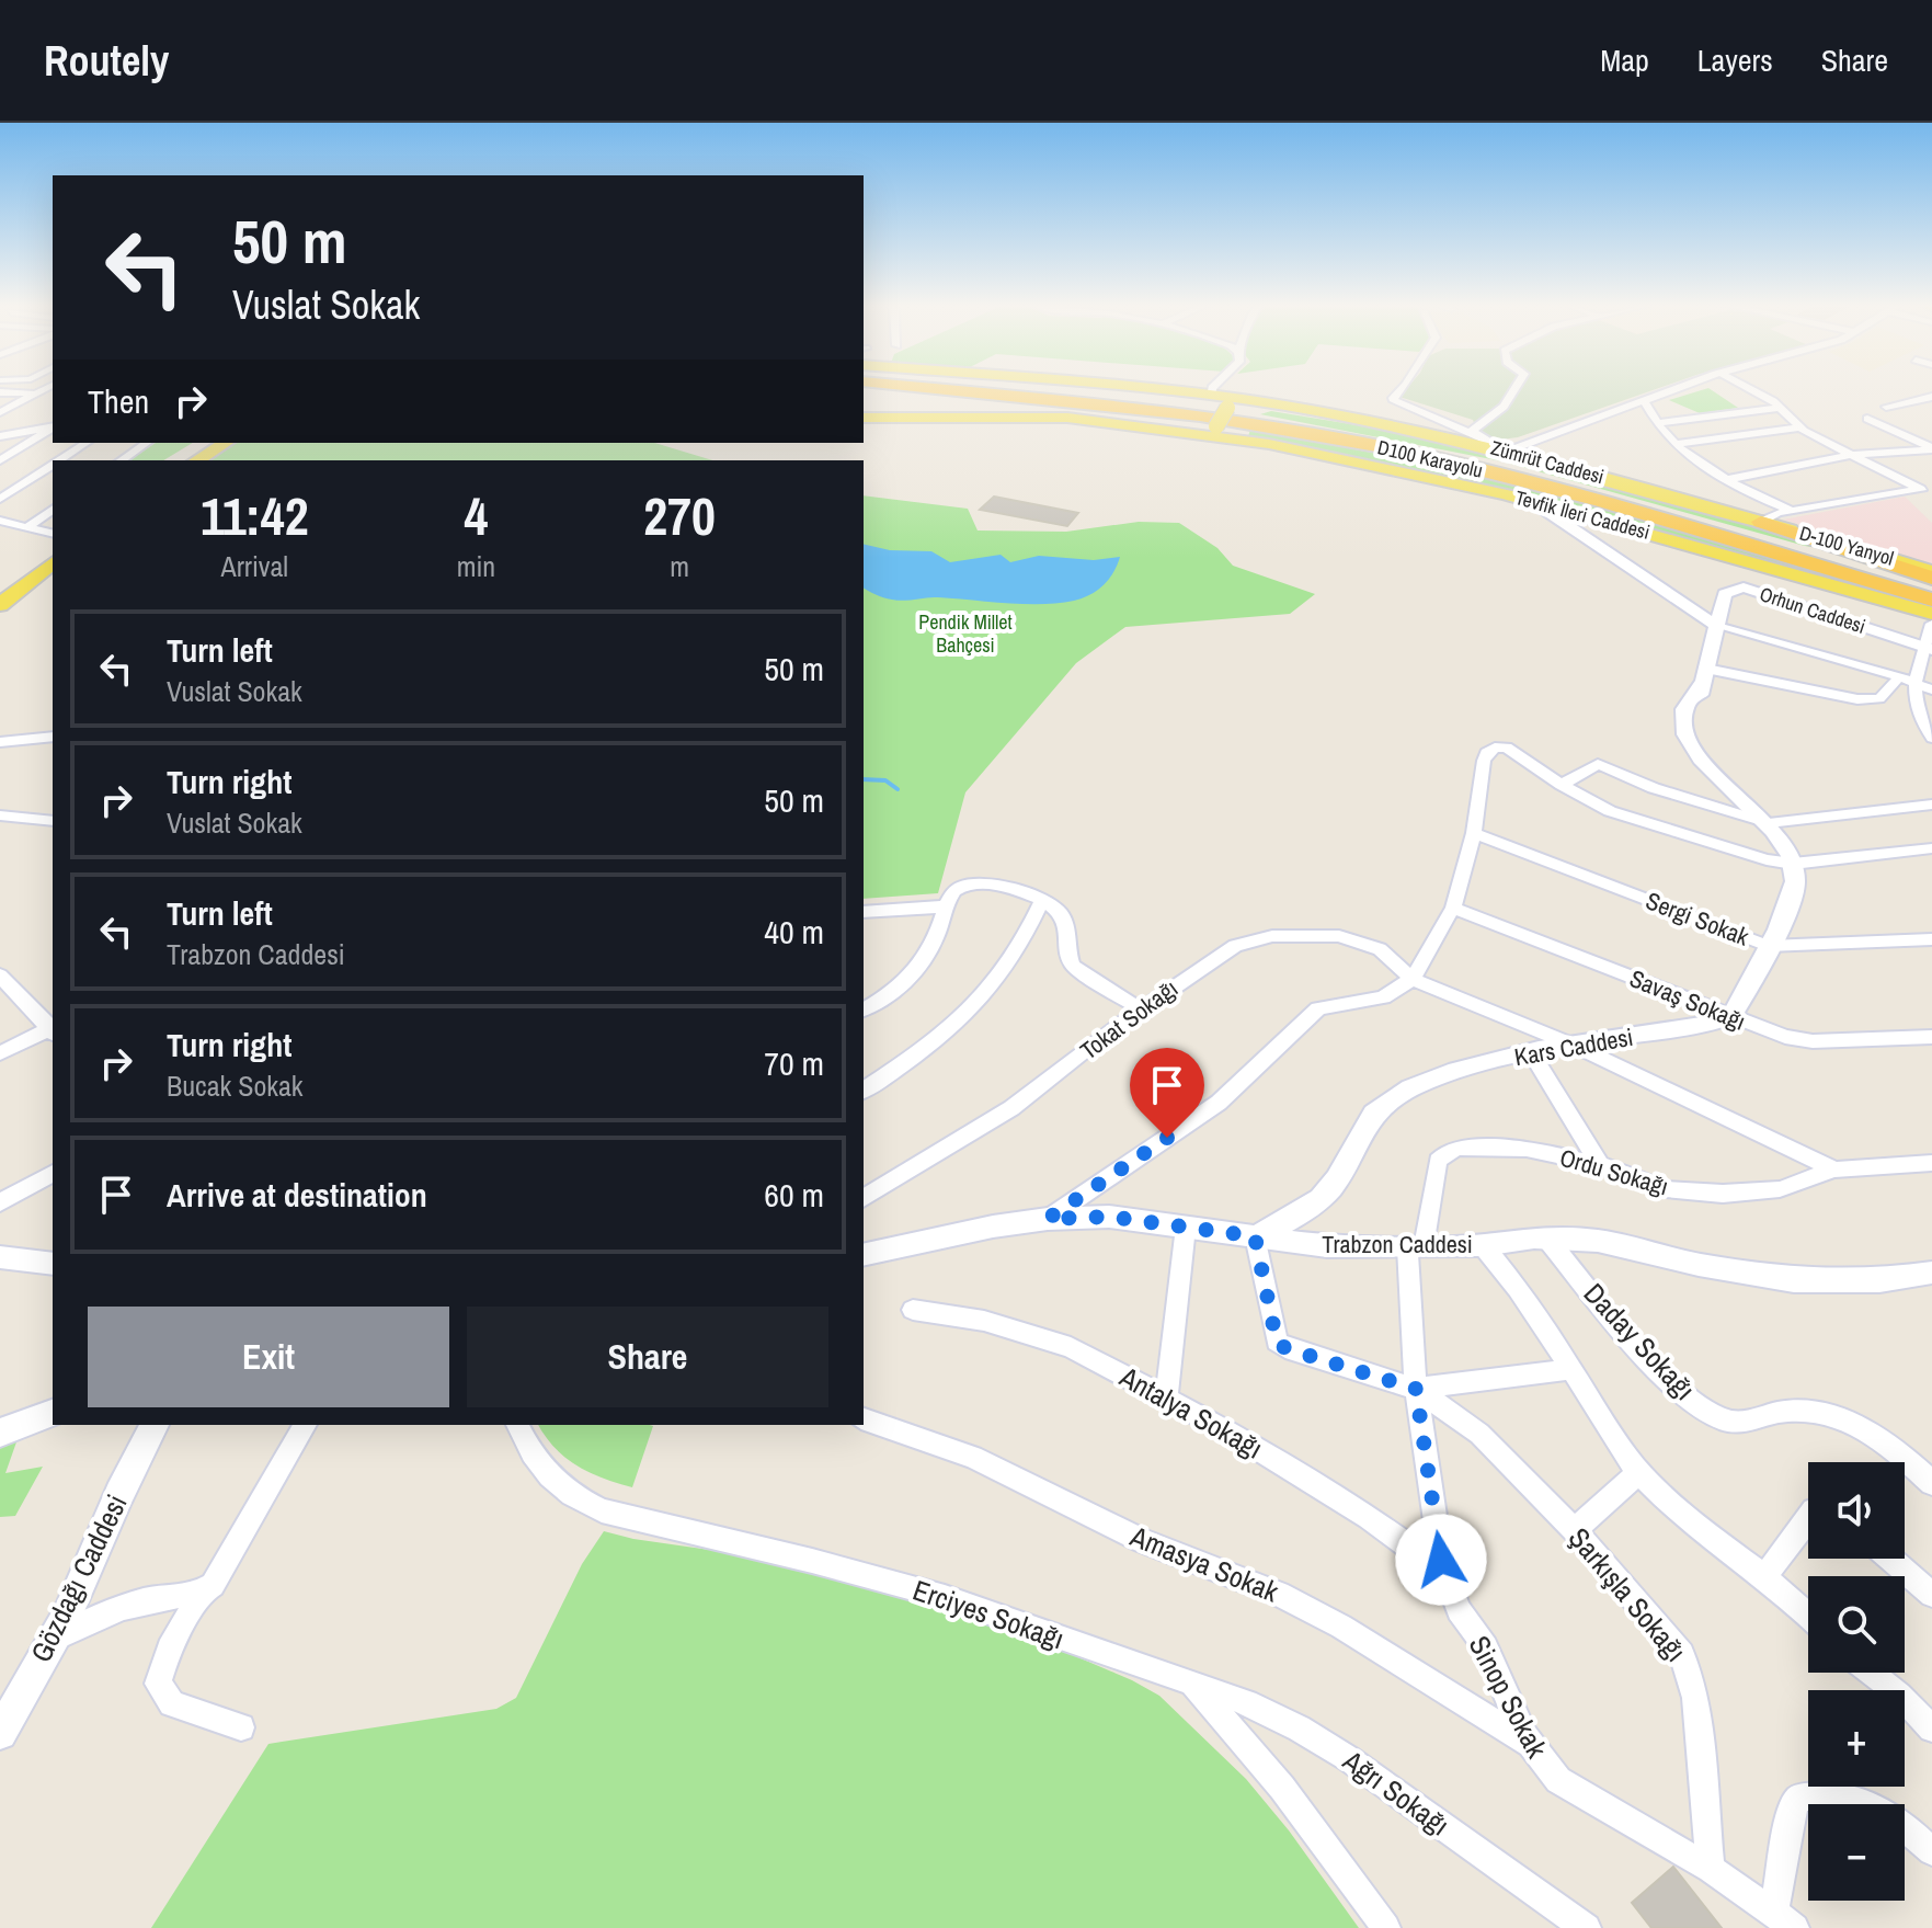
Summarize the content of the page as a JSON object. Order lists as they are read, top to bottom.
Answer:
{
  "streets": {
    "highway": ["D100 Karayolu"],
    "main road": ["Zümrüt Caddesi", "Tevfik İleri Caddesi", "D-100 Yanyol"],
    "street": [
      "Orhun Caddesi",
      "Sergi Sokak",
      "Savaş Sokağı",
      "Tokat Sokağı",
      "Kars Caddesi",
      "Ordu Sokağı",
      "Trabzon Caddesi",
      "Daday Sokağı",
      "Antalya Sokağı",
      "Amasya Sokak",
      "Gözdağı Caddesi",
      "Şarkışla Sokağı",
      "Erciyes Sokağı",
      "Sinop Sokak",
      "Ağrı Sokağı"
    ]
  },
  "crossings": [
    ["Zümrüt Caddesi", "D-100 Yanyol"],
    ["Savaş Sokağı", "Kars Caddesi"],
    ["Tokat Sokağı", "Kars Caddesi"],
    ["Tokat Sokağı", "Ordu Sokağı"],
    ["Kars Caddesi", "Trabzon Caddesi"],
    ["Ordu Sokağı", "Trabzon Caddesi"],
    ["Ordu Sokağı", "Sinop Sokak"],
    ["Trabzon Caddesi", "Daday Sokağı"],
    ["Trabzon Caddesi", "Sinop Sokak"],
    ["Antalya Sokağı", "Sinop Sokak"],
    ["Amasya Sokak", "Sinop Sokak"],
    ["Şarkışla Sokağı", "Sinop Sokak"],
    ["Erciyes Sokağı", "Ağrı Sokağı"]
  ],
  "parks": ["Pendik Millet Bahçesi"],
  "page": {
    "header": "Routely",
    "nav": ["Map", "Layers", "Share"],
    "turn": ["50 m", "Vuslat Sokak"],
    "then": "Then",
    "eta": [
      "11:42",
      "Arrival",
      "4",
      "min",
      "270",
      "m"
    ],
    "list": [
      {
        "name": "Turn left",
        "note": "Vuslat Sokak",
        "value": "50 m"
      },
      {
        "name": "Turn right",
        "note": "Vuslat Sokak",
        "value": "50 m"
      },
      {
        "name": "Turn left",
        "note": "Trabzon Caddesi",
        "value": "40 m"
      },
      {
        "name": "Turn right",
        "note": "Bucak Sokak",
        "value": "70 m"
      },
      {
        "name": "Arrive at destination",
        "value": "60 m"
      }
    ],
    "buttons": ["Exit", "Share"],
    "map_buttons": ["+", "−"]
  }
}
